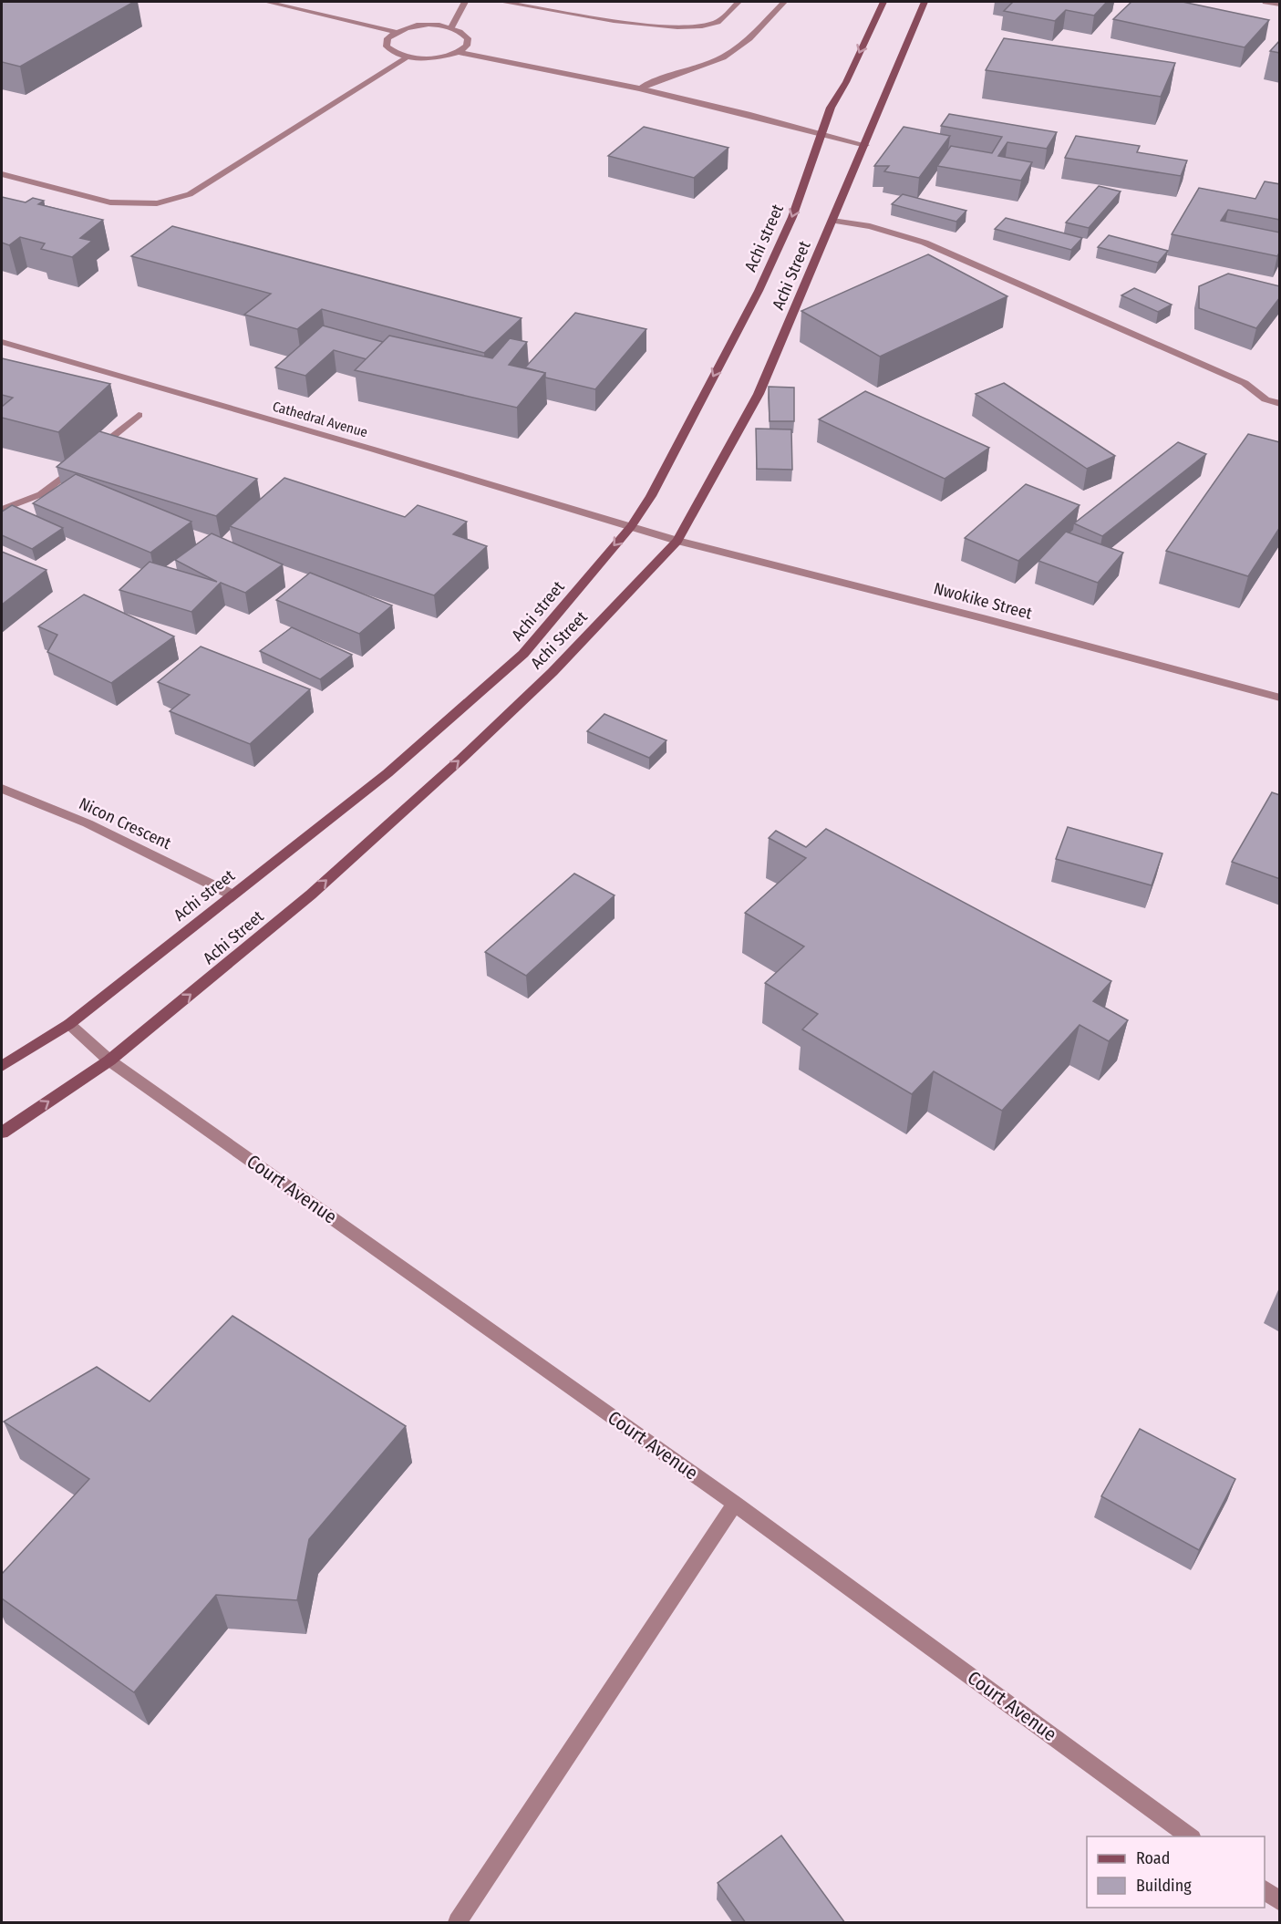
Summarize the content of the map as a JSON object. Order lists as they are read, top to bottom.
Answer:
{
  "streets": {
    "street": [
      "Achi street",
      "Achi Street",
      "Cathedral Avenue",
      "Nwokike Street",
      "Nicon Crescent",
      "Court Avenue"
    ]
  },
  "crossings": [
    ["Achi street", "Cathedral Avenue"],
    ["Achi street", "Nicon Crescent"],
    ["Achi street", "Court Avenue"],
    ["Achi Street", "Cathedral Avenue"],
    ["Achi Street", "Nwokike Street"],
    ["Achi Street", "Court Avenue"],
    ["Cathedral Avenue", "Nwokike Street"]
  ],
  "one_way": ["Achi street", "Achi Street"],
  "legend": ["Road", "Building"]
}
